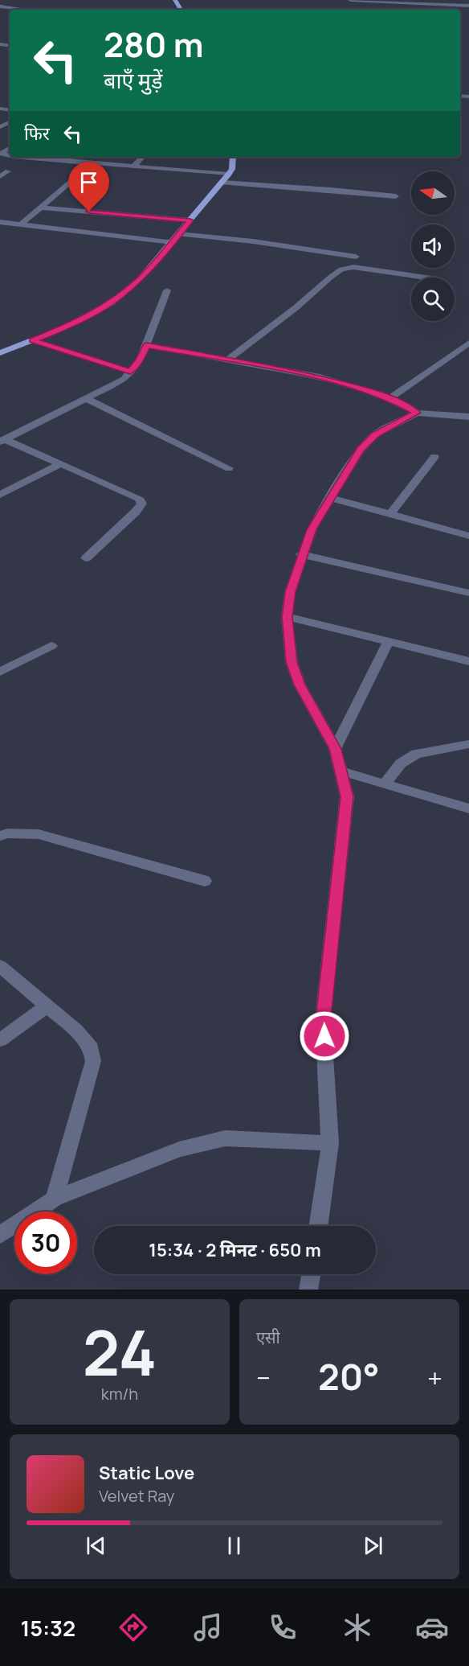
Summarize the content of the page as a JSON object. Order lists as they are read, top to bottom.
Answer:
{
  "north": "left",
  "page": {
    "turn": ["280 m", "बाएँ मुड़ें"],
    "then": "फिर",
    "limit": "30",
    "trip": "15:34 · 2 मिनट · 650 m",
    "tile": [
      ["24", "km/h"],
      "एसी"
    ],
    "heat": ["−", "20°", "+"],
    "song": ["Static Love", "Velvet Ray"],
    "tabs": "15:32"
  }
}
